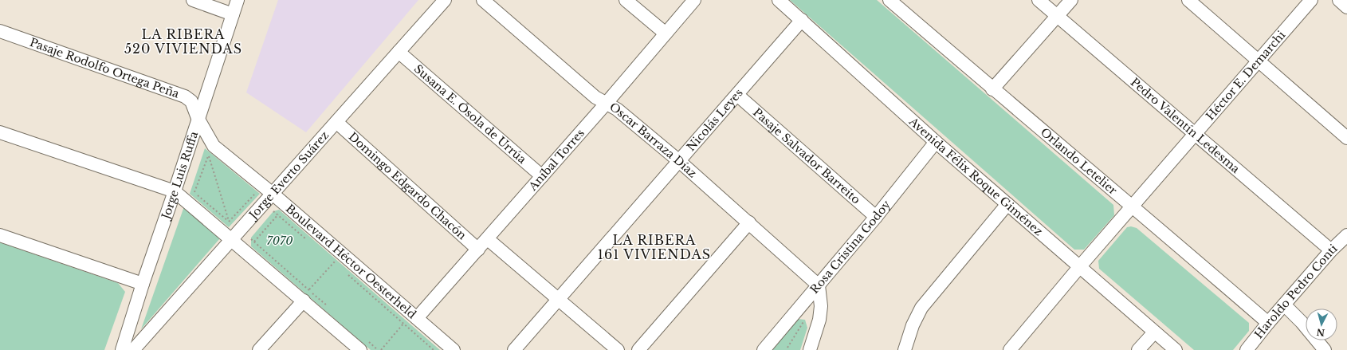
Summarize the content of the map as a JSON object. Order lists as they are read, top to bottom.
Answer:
{
  "streets": {
    "street": [
      "Pasaje Rodolfo Ortega Peña",
      "Héctor E. Demarchi",
      "Susana E. Ósola de Urrúa",
      "Nicolás Leyes",
      "Pedro Valentín Ledesma",
      "Oscar Barraza Díaz",
      "Pasaje Salvador Barreito",
      "Aníbal Torres",
      "Orlando Letelier",
      "Jorge Luis Ruffa",
      "Jorge Everto Suárez",
      "Avenida Félix Roque Giménez",
      "Domingo Edgardo Chacón",
      "Rosa Cristina Godoy",
      "Boulevard Héctor Oesterheld",
      "Haroldo Pedro Conti"
    ]
  },
  "crossings": [
    ["Pasaje Rodolfo Ortega Peña", "Jorge Luis Ruffa"],
    ["Pasaje Rodolfo Ortega Peña", "Boulevard Héctor Oesterheld"],
    ["Héctor E. Demarchi", "Pedro Valentín Ledesma"],
    ["Héctor E. Demarchi", "Orlando Letelier"],
    ["Héctor E. Demarchi", "Avenida Félix Roque Giménez"],
    ["Susana E. Ósola de Urrúa", "Aníbal Torres"],
    ["Susana E. Ósola de Urrúa", "Jorge Everto Suárez"],
    ["Nicolás Leyes", "Oscar Barraza Díaz"],
    ["Nicolás Leyes", "Pasaje Salvador Barreito"],
    ["Nicolás Leyes", "Avenida Félix Roque Giménez"],
    ["Pedro Valentín Ledesma", "Haroldo Pedro Conti"],
    ["Oscar Barraza Díaz", "Aníbal Torres"],
    ["Oscar Barraza Díaz", "Rosa Cristina Godoy"],
    ["Pasaje Salvador Barreito", "Rosa Cristina Godoy"],
    ["Aníbal Torres", "Domingo Edgardo Chacón"],
    ["Aníbal Torres", "Boulevard Héctor Oesterheld"],
    ["Orlando Letelier", "Haroldo Pedro Conti"],
    ["Jorge Luis Ruffa", "Boulevard Héctor Oesterheld"],
    ["Jorge Everto Suárez", "Domingo Edgardo Chacón"],
    ["Jorge Everto Suárez", "Boulevard Héctor Oesterheld"],
    ["Avenida Félix Roque Giménez", "Rosa Cristina Godoy"]
  ],
  "districts": ["LA RIBERA 520 VIVIENDAS", "LA RIBERA 161 VIVIENDAS"],
  "parks": ["7070"],
  "north": "bottom"
}
